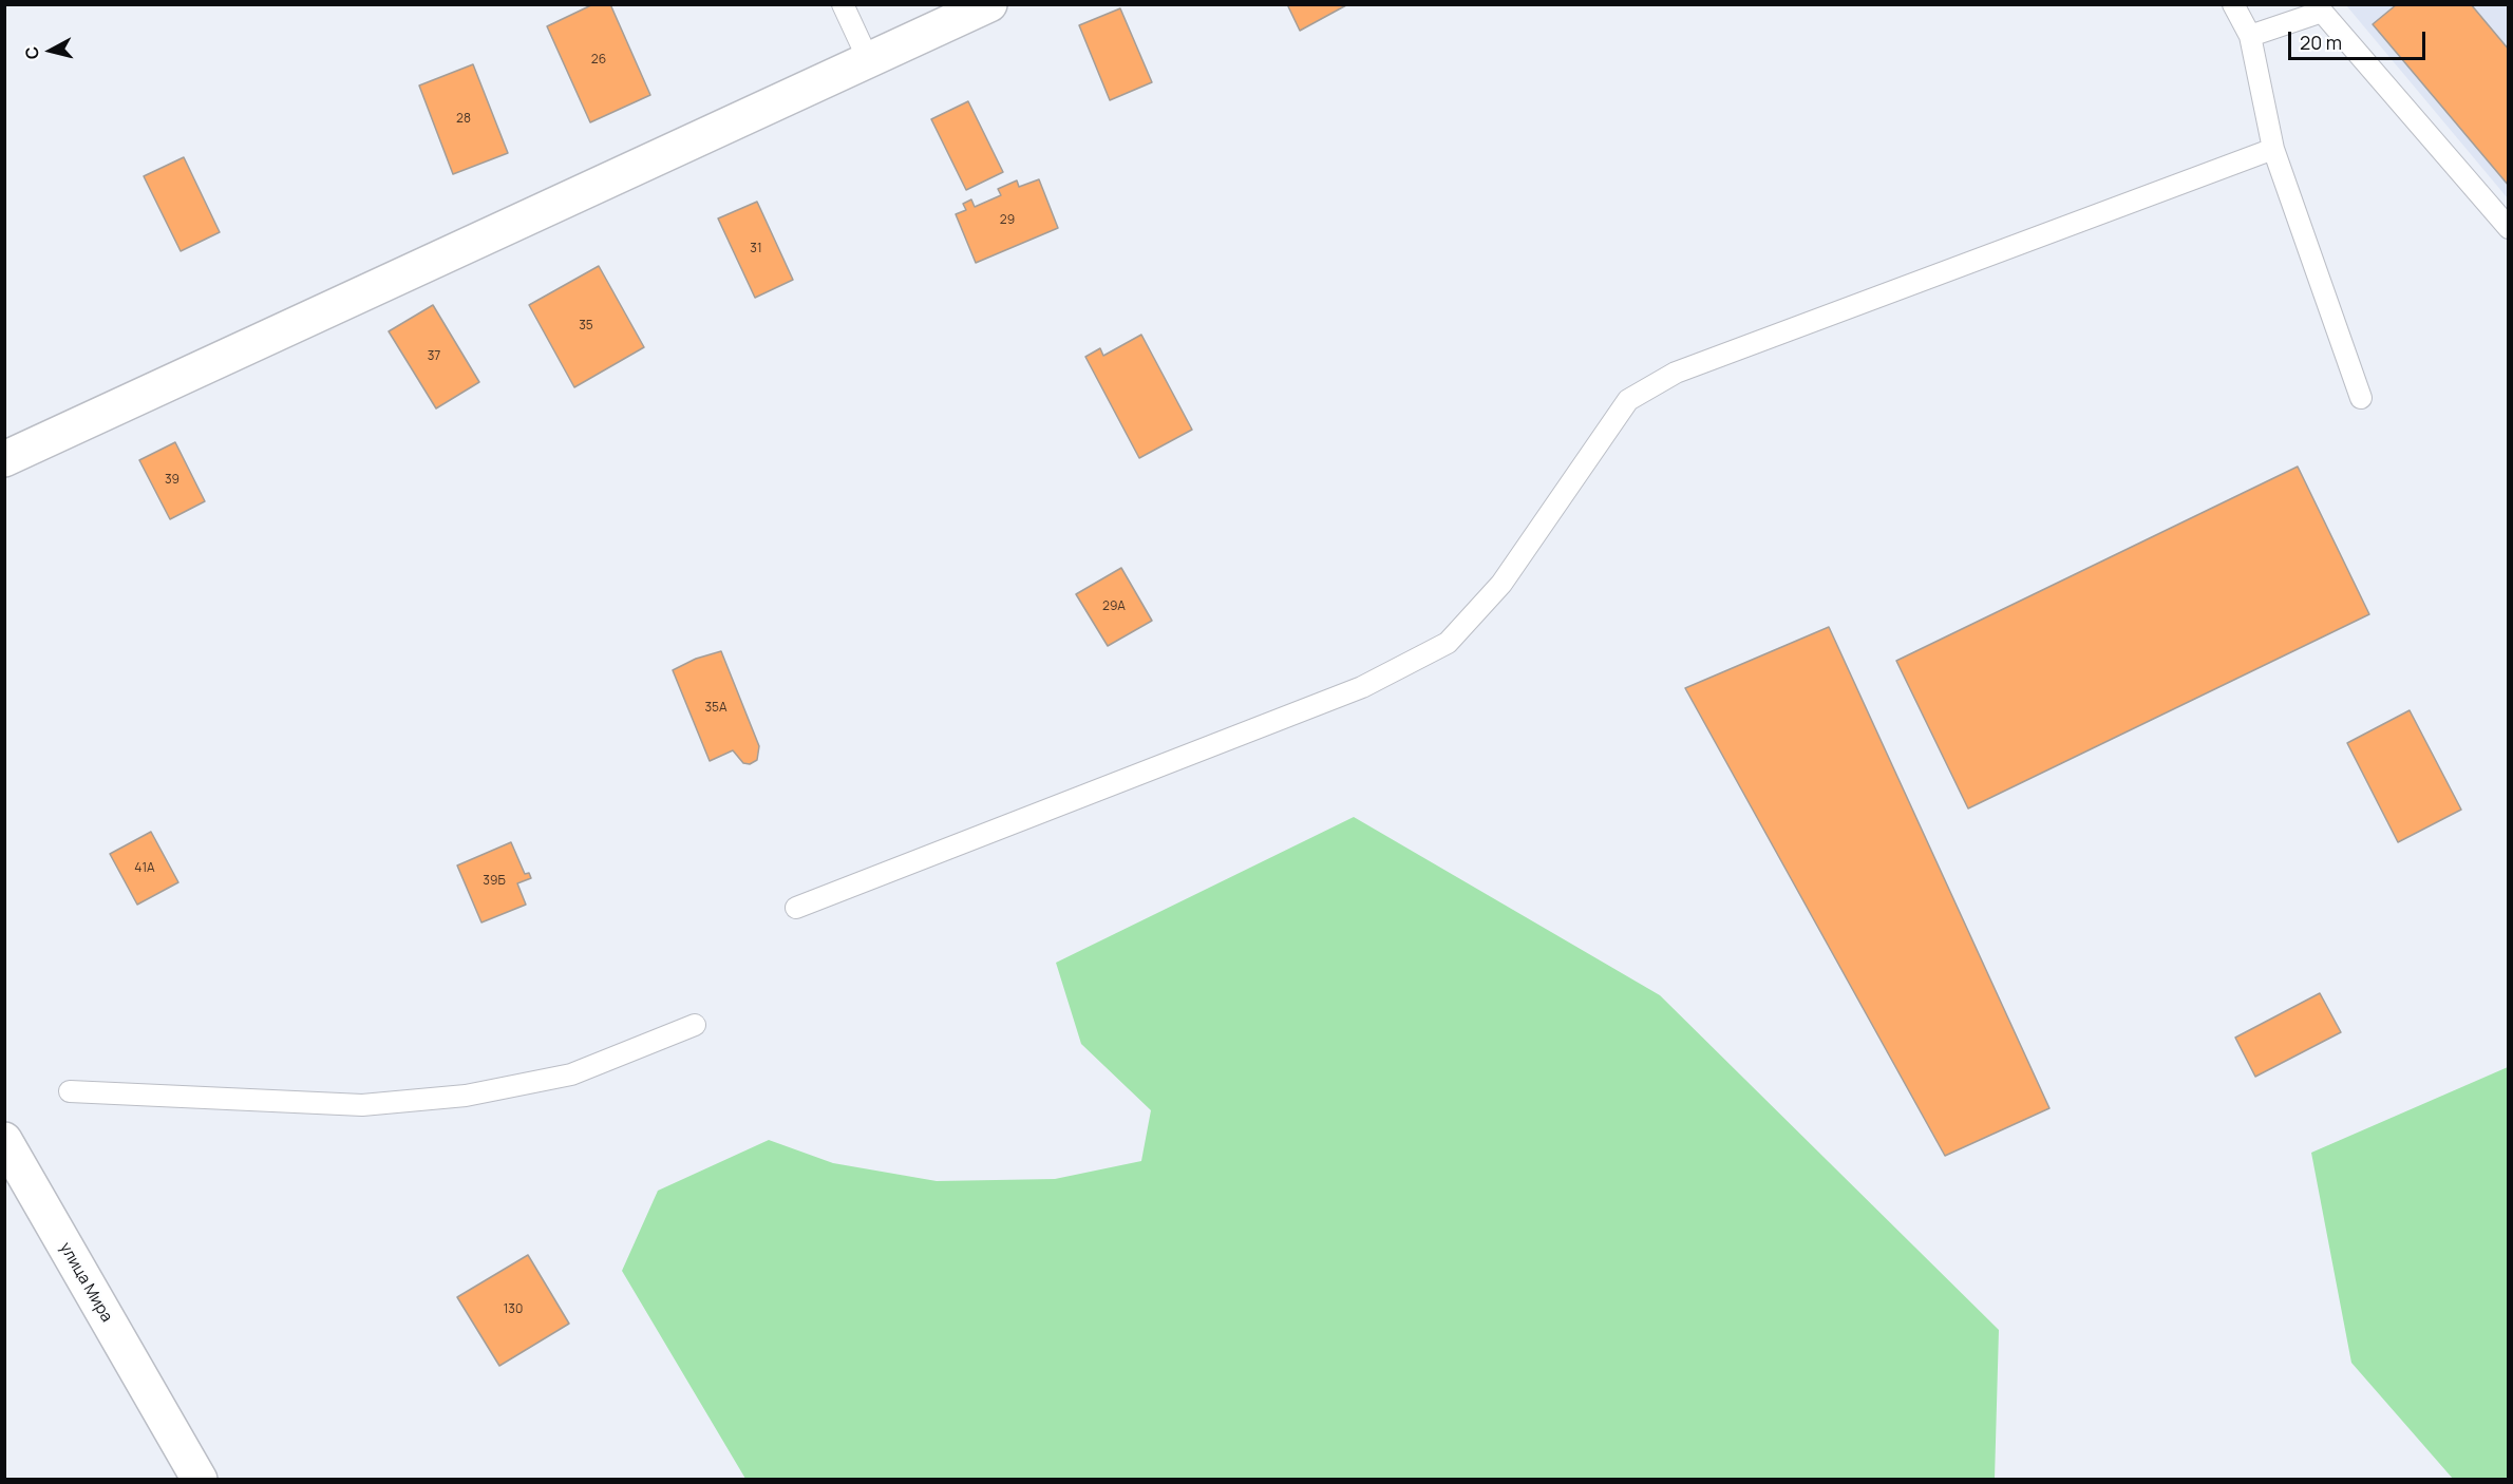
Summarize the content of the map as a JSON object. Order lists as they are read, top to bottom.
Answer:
{
  "streets": {
    "street": ["улица Мира"]
  },
  "house_numbers": [
    "26",
    "28",
    "29",
    "31",
    "35",
    "37",
    "39",
    "29А",
    "35А",
    "41А",
    "39Б",
    "130"
  ],
  "scale_bar": "20 m",
  "north": "left"
}
